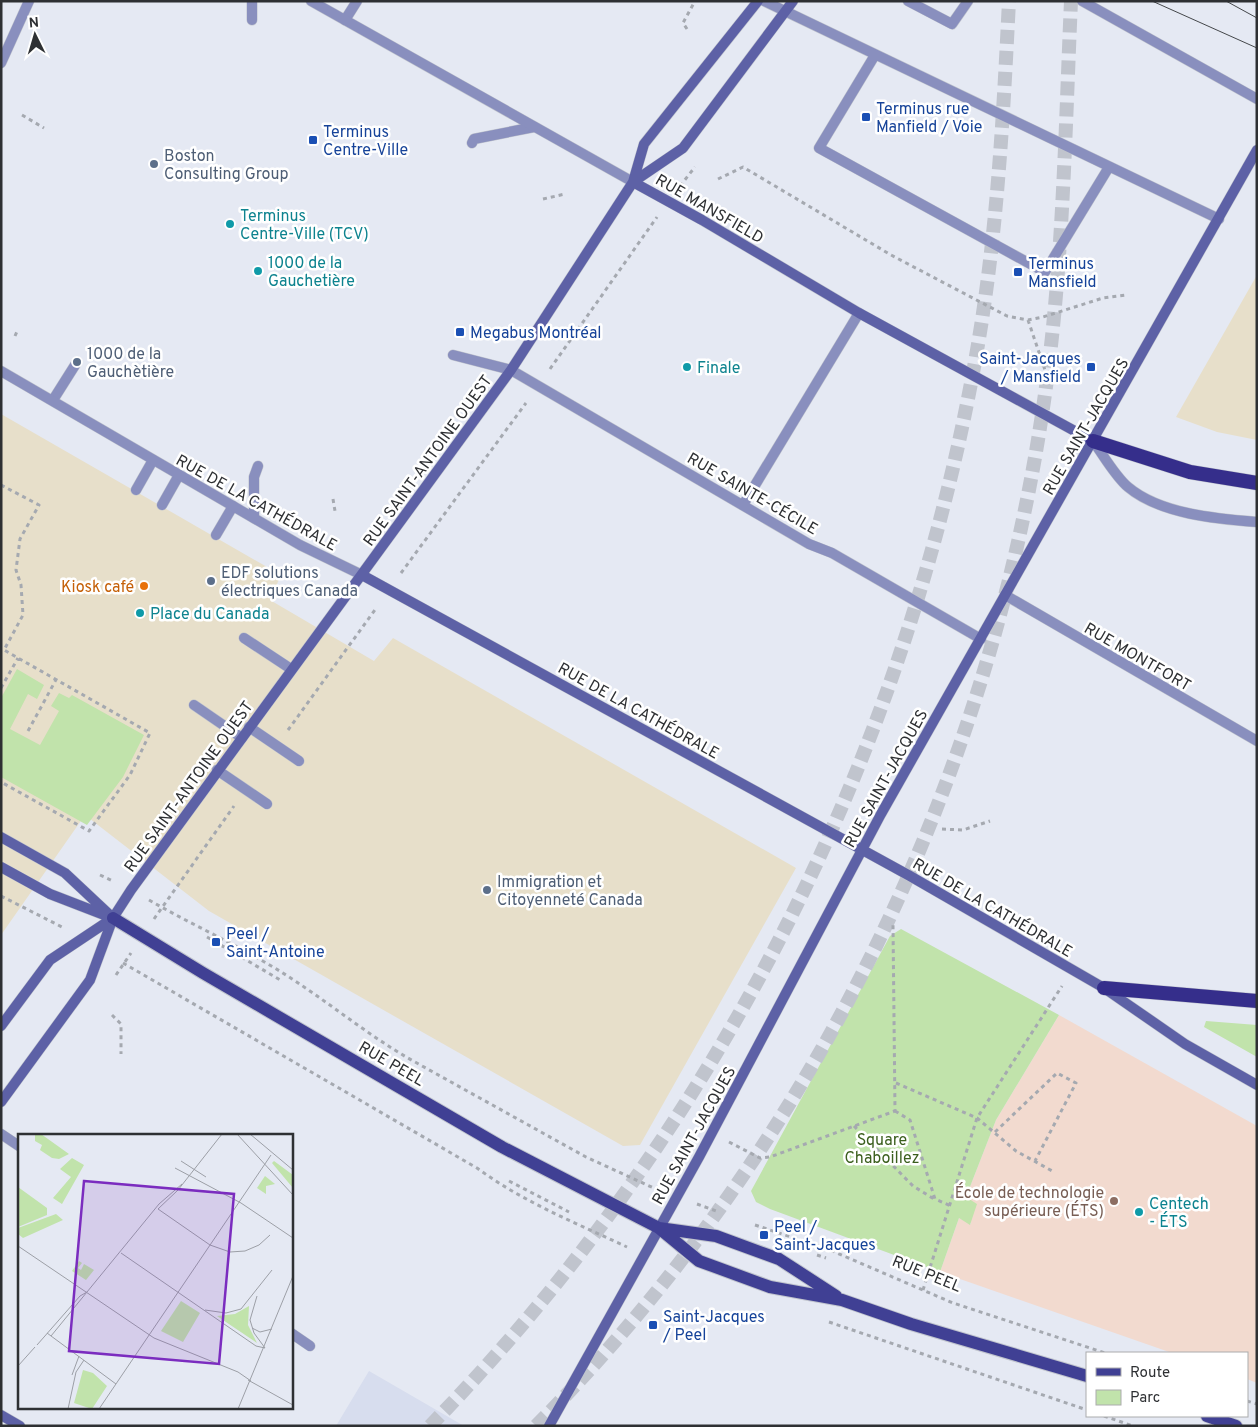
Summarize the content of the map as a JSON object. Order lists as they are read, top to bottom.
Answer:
{
  "streets": {
    "main road": [
      "RUE MANSFIELD",
      "RUE SAINT-JACQUES",
      "RUE SAINT-ANTOINE OUEST",
      "RUE DE LA CATHÉDRALE",
      "RUE PEEL"
    ],
    "street": ["RUE SAINTE-CÉCILE", "RUE MONTFORT"]
  },
  "crossings": [
    ["RUE MANSFIELD", "RUE SAINT-JACQUES"],
    ["RUE MANSFIELD", "RUE SAINT-ANTOINE OUEST"],
    ["RUE SAINT-JACQUES", "RUE SAINTE-CÉCILE"],
    ["RUE SAINT-JACQUES", "RUE DE LA CATHÉDRALE"],
    ["RUE SAINT-JACQUES", "RUE MONTFORT"],
    ["RUE SAINT-JACQUES", "RUE PEEL"],
    ["RUE SAINT-ANTOINE OUEST", "RUE SAINTE-CÉCILE"],
    ["RUE SAINT-ANTOINE OUEST", "RUE DE LA CATHÉDRALE"],
    ["RUE SAINT-ANTOINE OUEST", "RUE PEEL"]
  ],
  "parks": ["Square Chaboillez"],
  "places": {
    "transit": [
      "Terminus rue Manfield / Voie",
      "Terminus Centre-Ville",
      "Terminus Mansfield",
      "Megabus Montréal",
      "Saint-Jacques / Mansfield",
      "Peel / Saint-Antoine",
      "Peel / Saint-Jacques",
      "Saint-Jacques / Peel"
    ],
    "other": [
      "Boston Consulting Group",
      "Terminus Centre-Ville (TCV)",
      "1000 de la Gauchetière",
      "1000 de la Gauchètière",
      "Finale",
      "EDF solutions électriques Canada",
      "Kiosk café",
      "Place du Canada",
      "Immigration et Citoyenneté Canada",
      "École de technologie supérieure (ÉTS)",
      "Centech - ÉTS"
    ]
  },
  "legend": ["Route", "Parc"],
  "north": "top"
}
